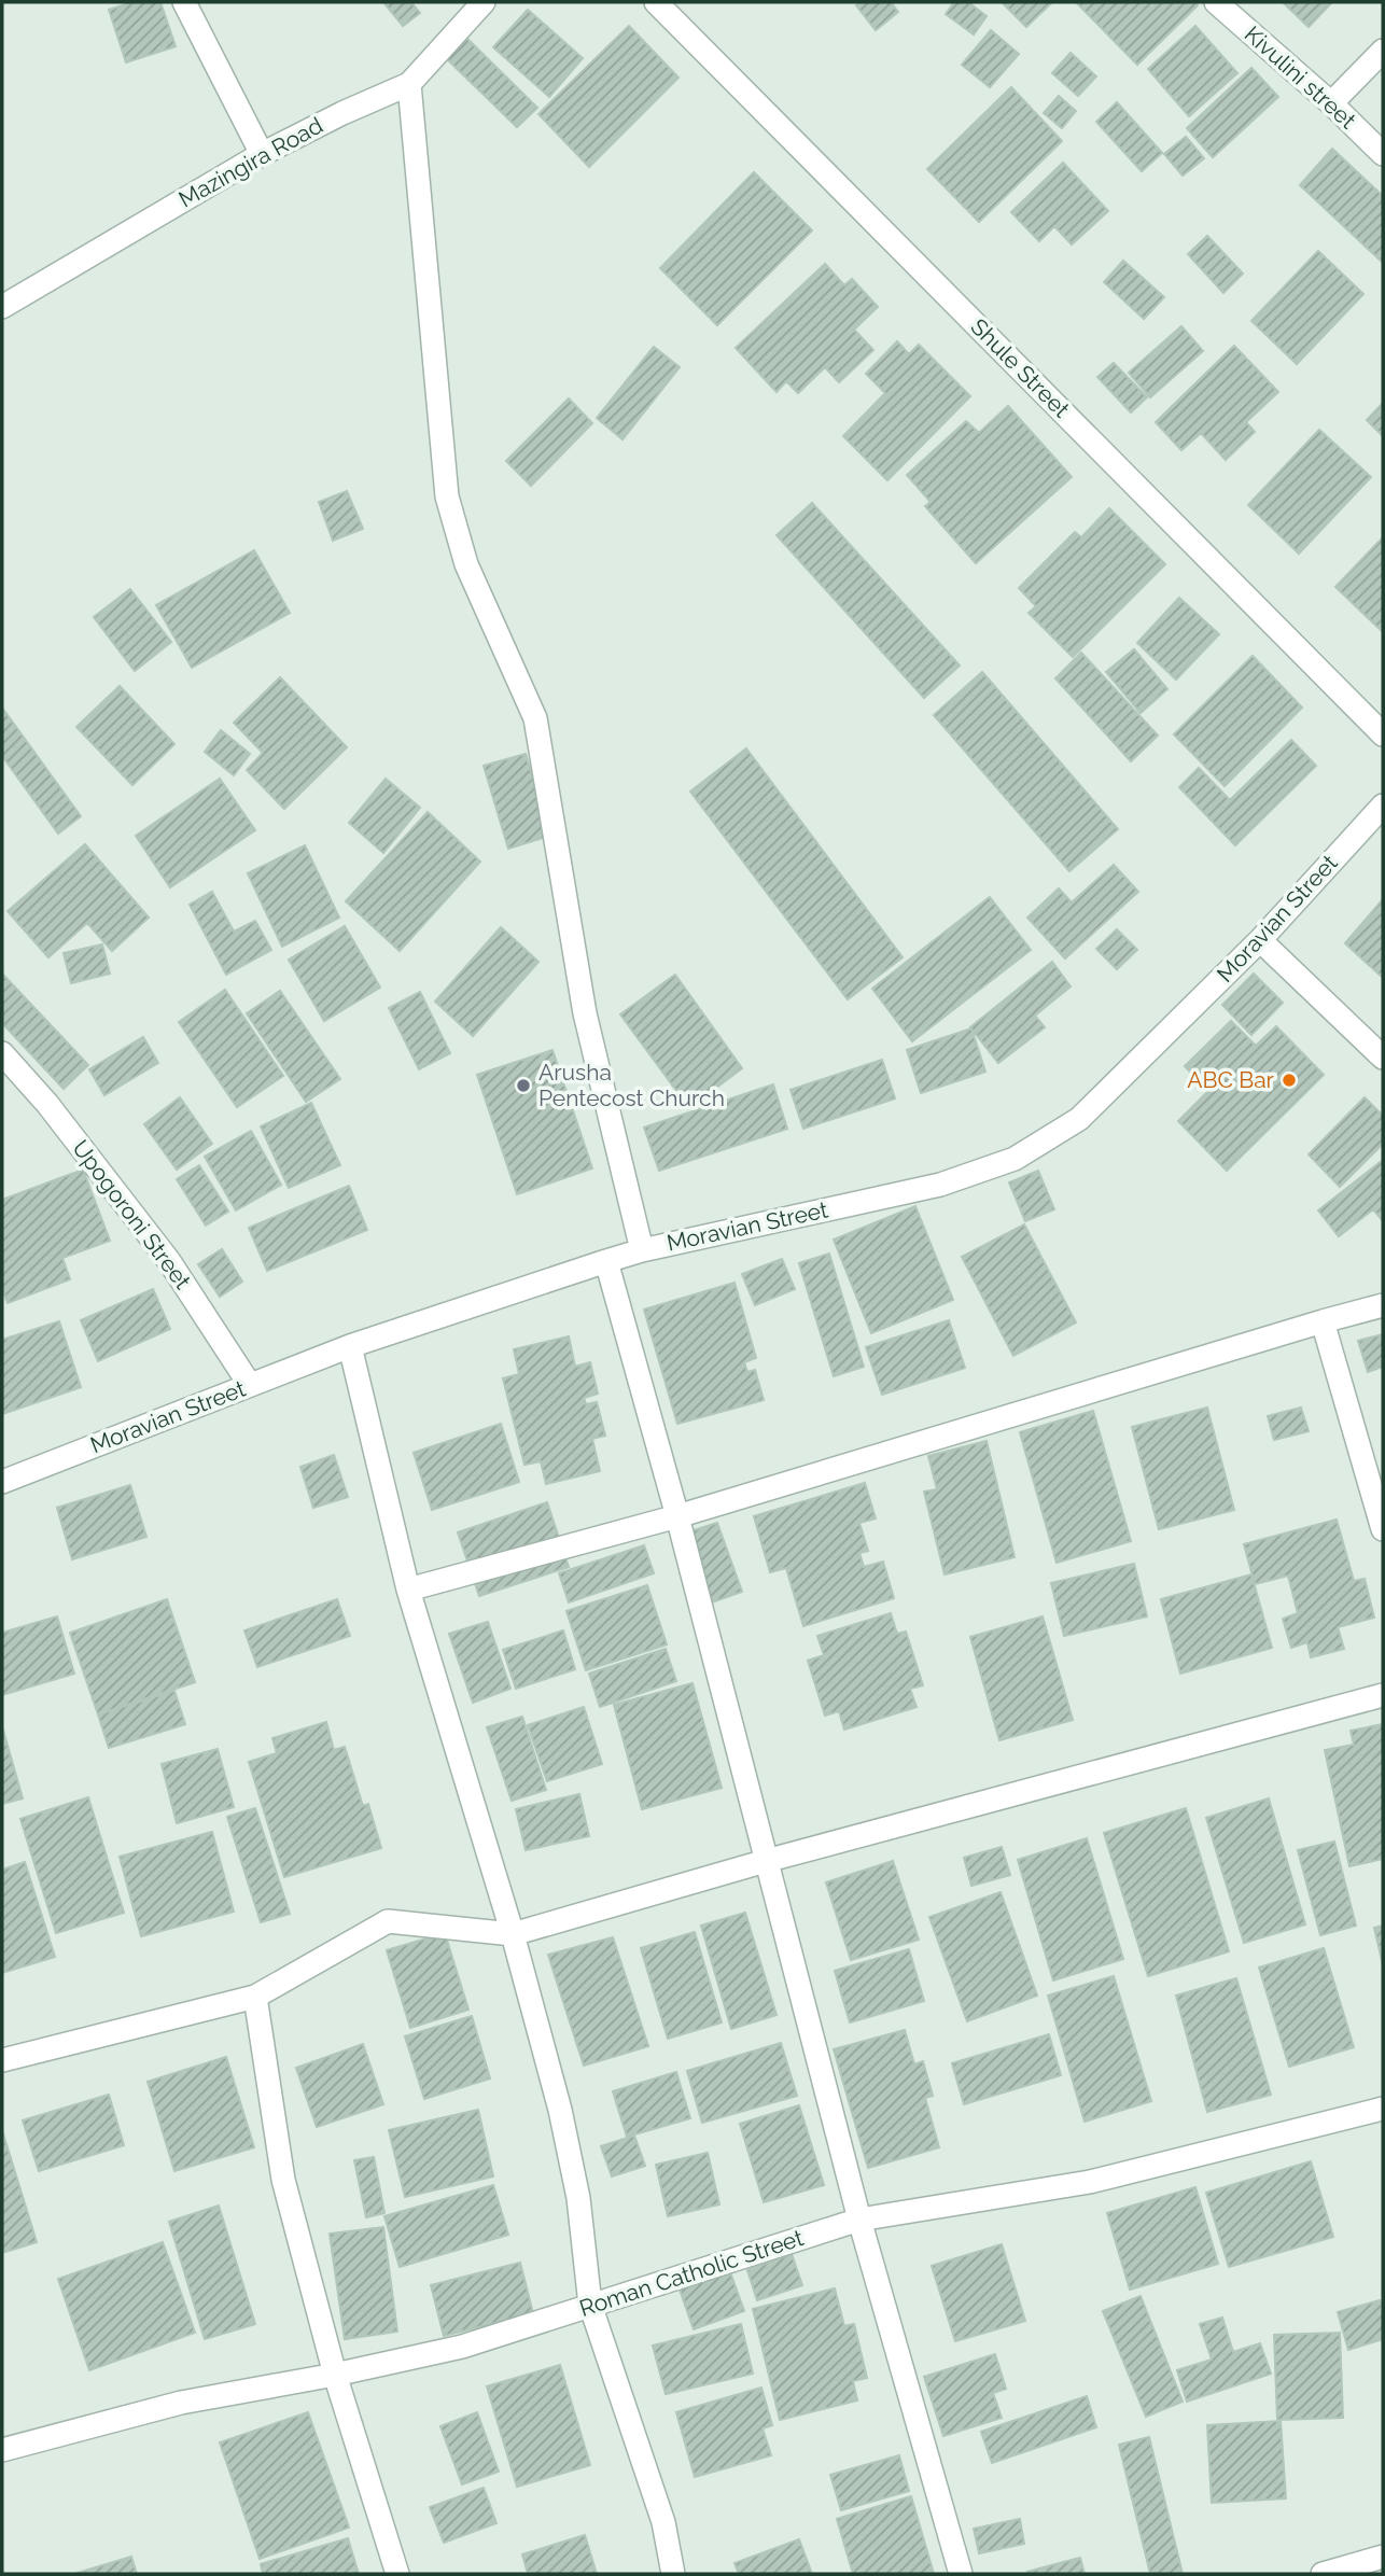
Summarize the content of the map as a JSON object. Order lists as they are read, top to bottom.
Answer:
{
  "streets": {
    "street": [
      "Kivulini street",
      "Mazingira Road",
      "Shule Street",
      "Moravian Street",
      "Upogoroni Street",
      "Roman Catholic Street"
    ]
  },
  "crossings": [
    ["Moravian Street", "Upogoroni Street"]
  ],
  "places": ["ABC Bar", "Arusha Pentecost Church"]
}
